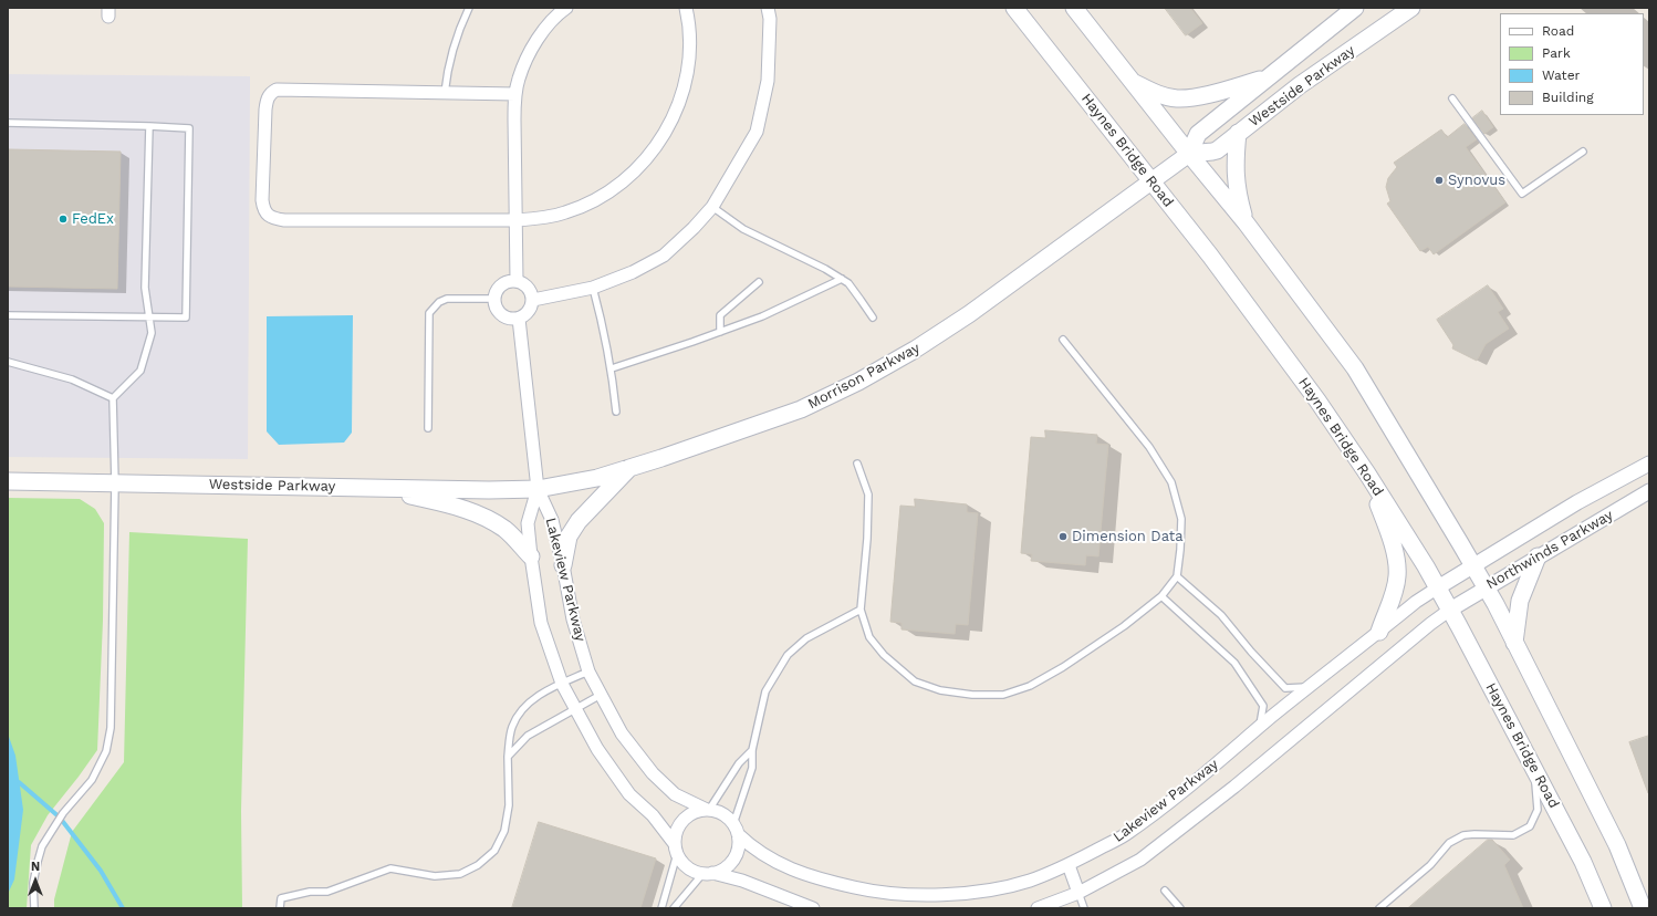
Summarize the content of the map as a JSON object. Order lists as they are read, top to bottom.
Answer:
{
  "streets": {
    "main road": ["Westside Parkway", "Haynes Bridge Road", "Morrison Parkway"],
    "street": ["Northwinds Parkway", "Lakeview Parkway"]
  },
  "crossings": [
    ["Westside Parkway", "Haynes Bridge Road"],
    ["Westside Parkway", "Morrison Parkway"],
    ["Westside Parkway", "Lakeview Parkway"],
    ["Haynes Bridge Road", "Morrison Parkway"],
    ["Haynes Bridge Road", "Northwinds Parkway"],
    ["Haynes Bridge Road", "Lakeview Parkway"],
    ["Morrison Parkway", "Lakeview Parkway"],
    ["Northwinds Parkway", "Lakeview Parkway"]
  ],
  "places": ["Synovus", "FedEx", "Dimension Data"],
  "legend": [
    "Road",
    "Park",
    "Water",
    "Building"
  ],
  "north": "top"
}
